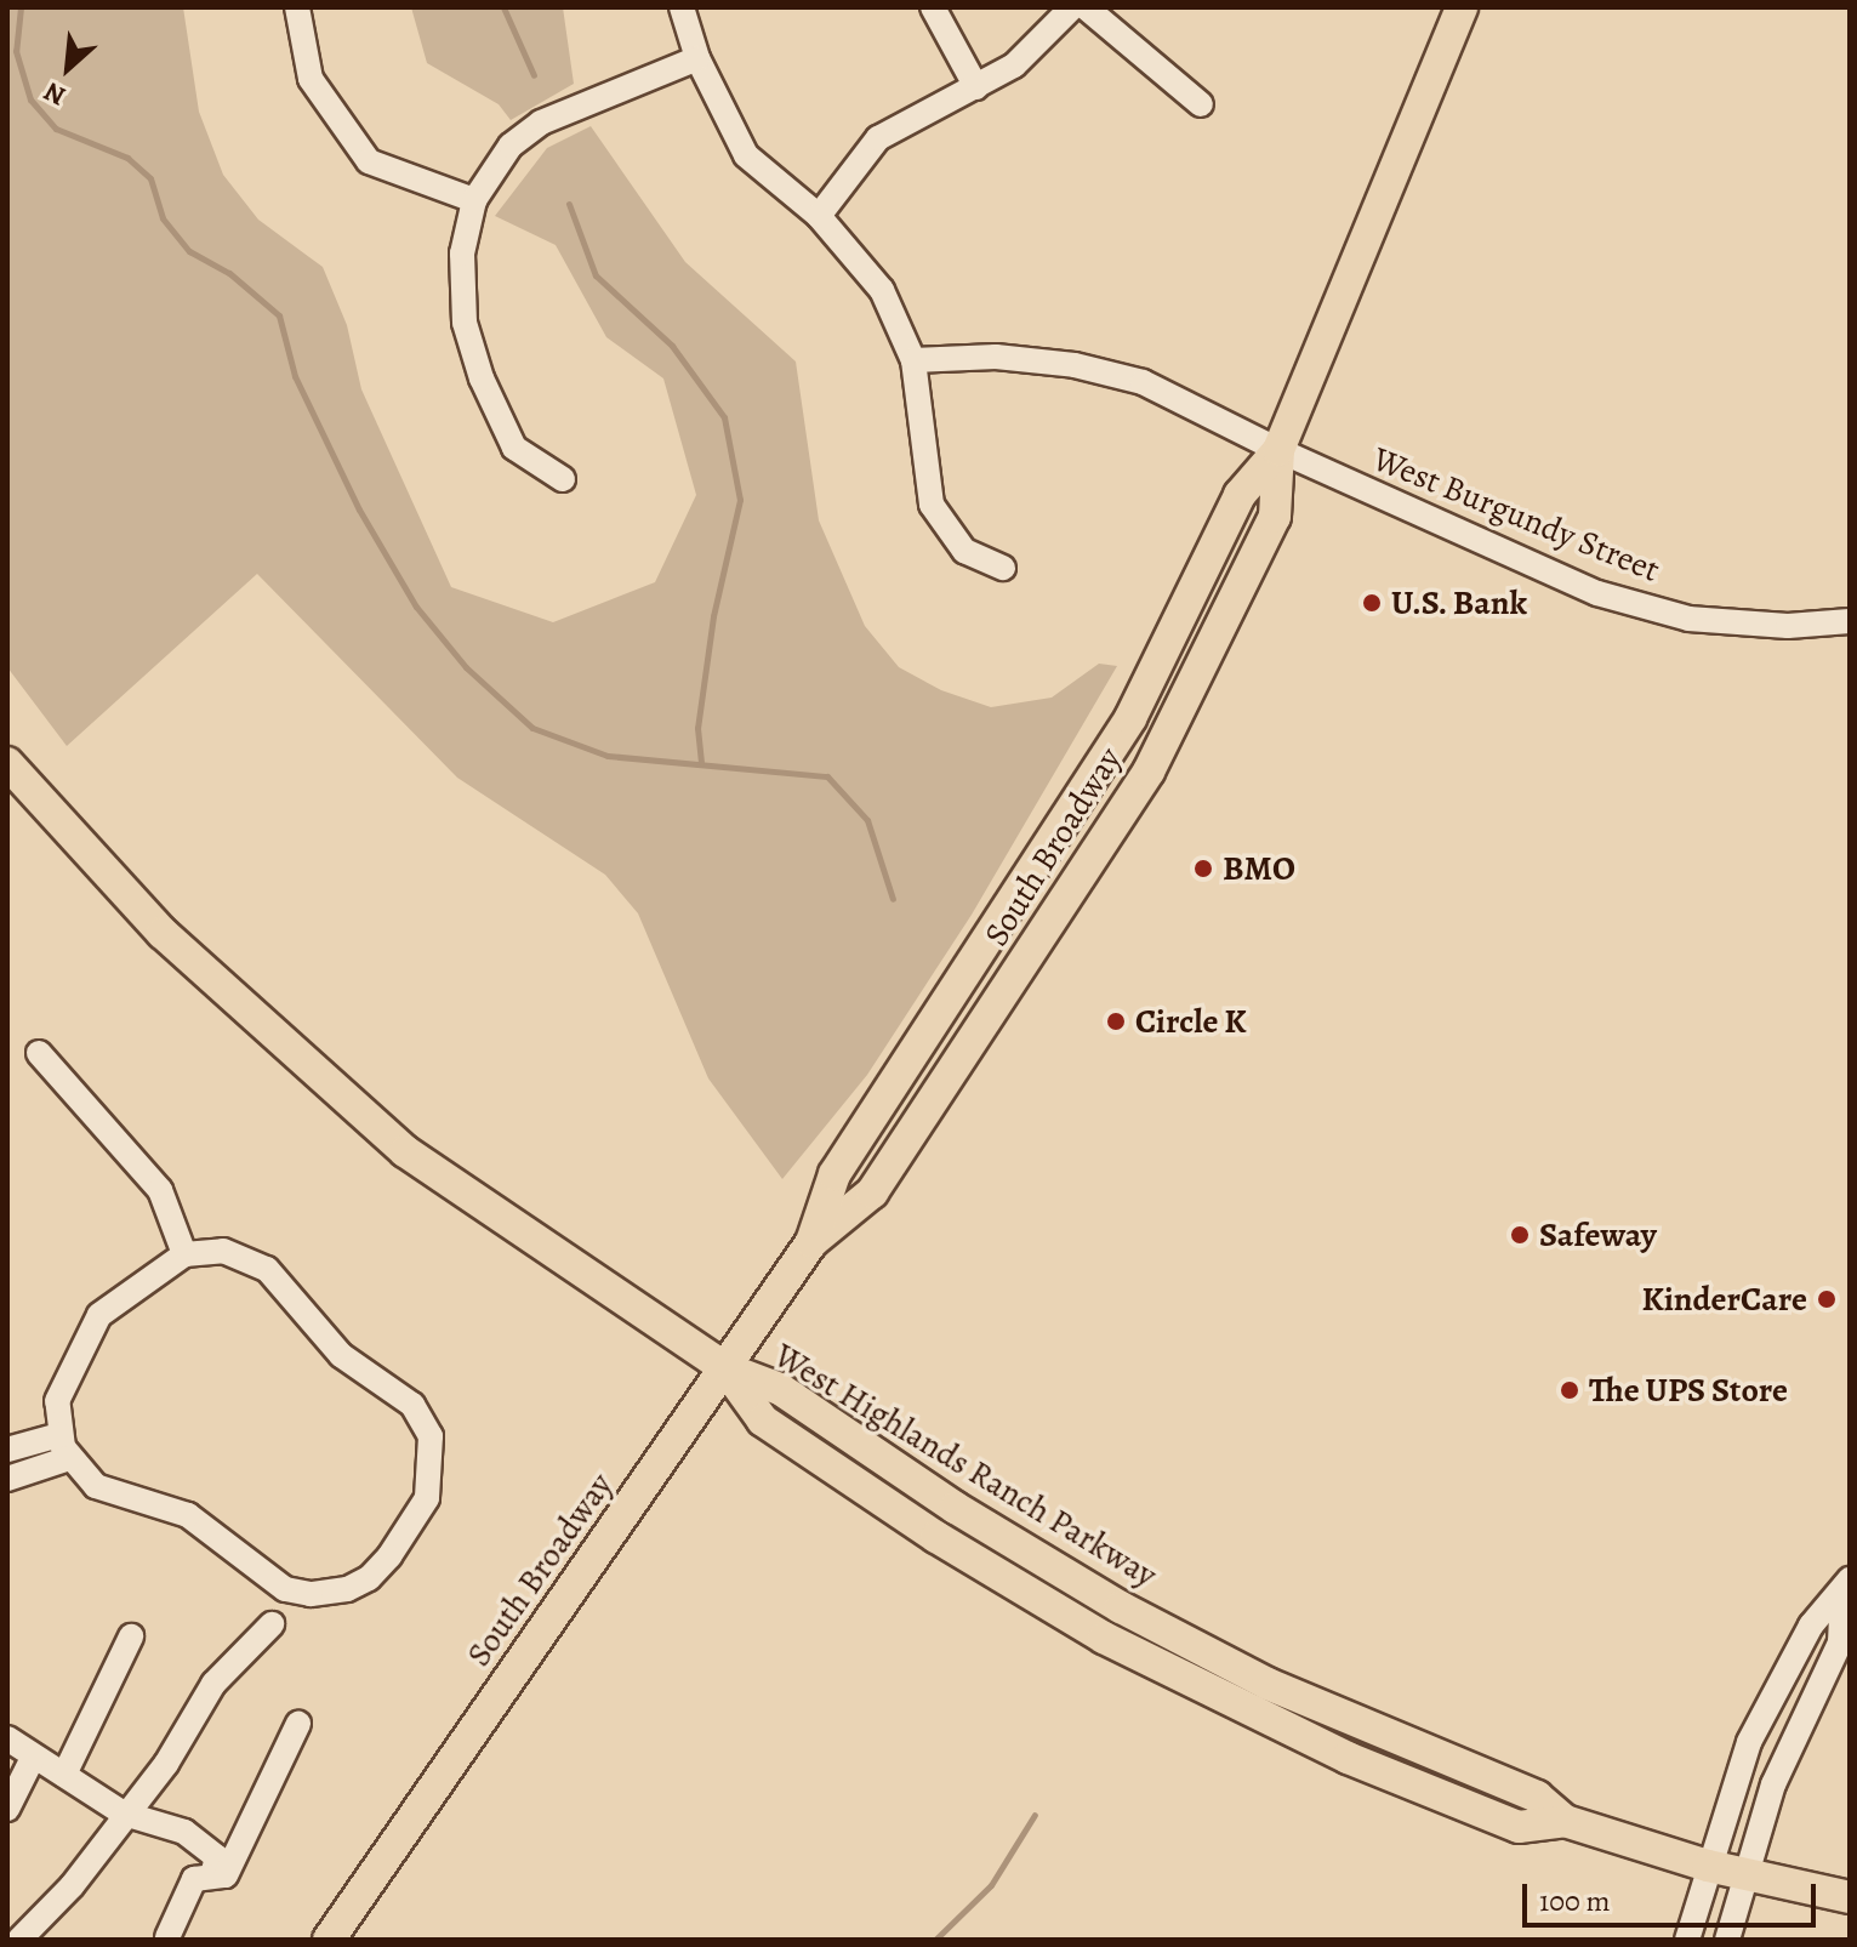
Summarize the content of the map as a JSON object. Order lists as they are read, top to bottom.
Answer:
{
  "streets": {
    "main road": ["South Broadway", "West Highlands Ranch Parkway"],
    "street": ["West Burgundy Street"]
  },
  "crossings": [
    ["West Burgundy Street", "South Broadway"],
    ["South Broadway", "West Highlands Ranch Parkway"]
  ],
  "places": [
    "U.S. Bank",
    "BMO",
    "Circle K",
    "Safeway",
    "KinderCare",
    "The UPS Store"
  ],
  "scale_bar": "100 m",
  "north": "bottom left"
}
